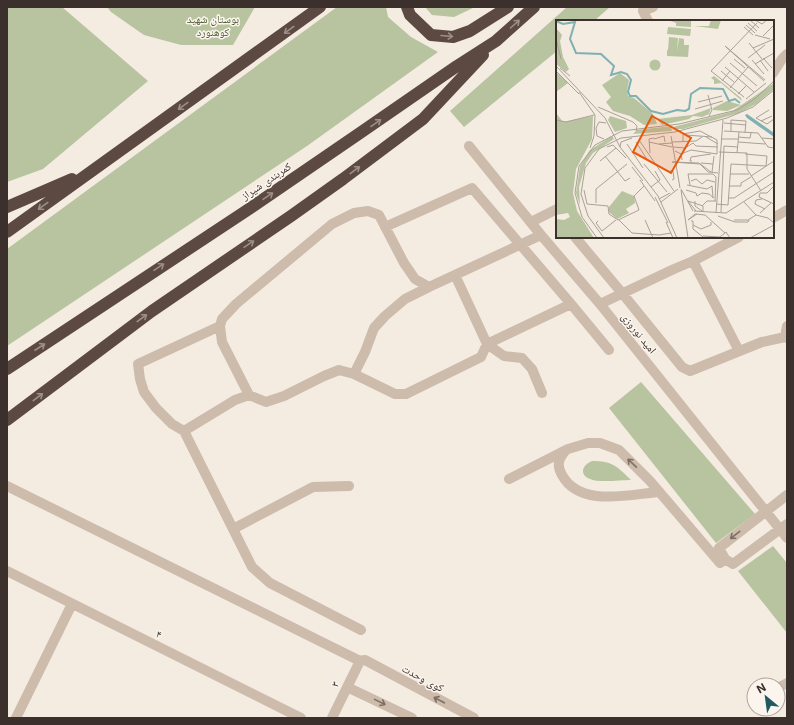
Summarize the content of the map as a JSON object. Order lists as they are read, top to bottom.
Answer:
{
  "streets": {
    "highway": ["کمربندی شیراز"],
    "street": [
      "امید نوروزی",
      "۴",
      "کوی وحدت",
      "۳"
    ]
  },
  "crossings": [
    ["کوی وحدت", "۳"]
  ],
  "parks": ["بوستان شهید کوهنورد"],
  "north": "top left"
}
